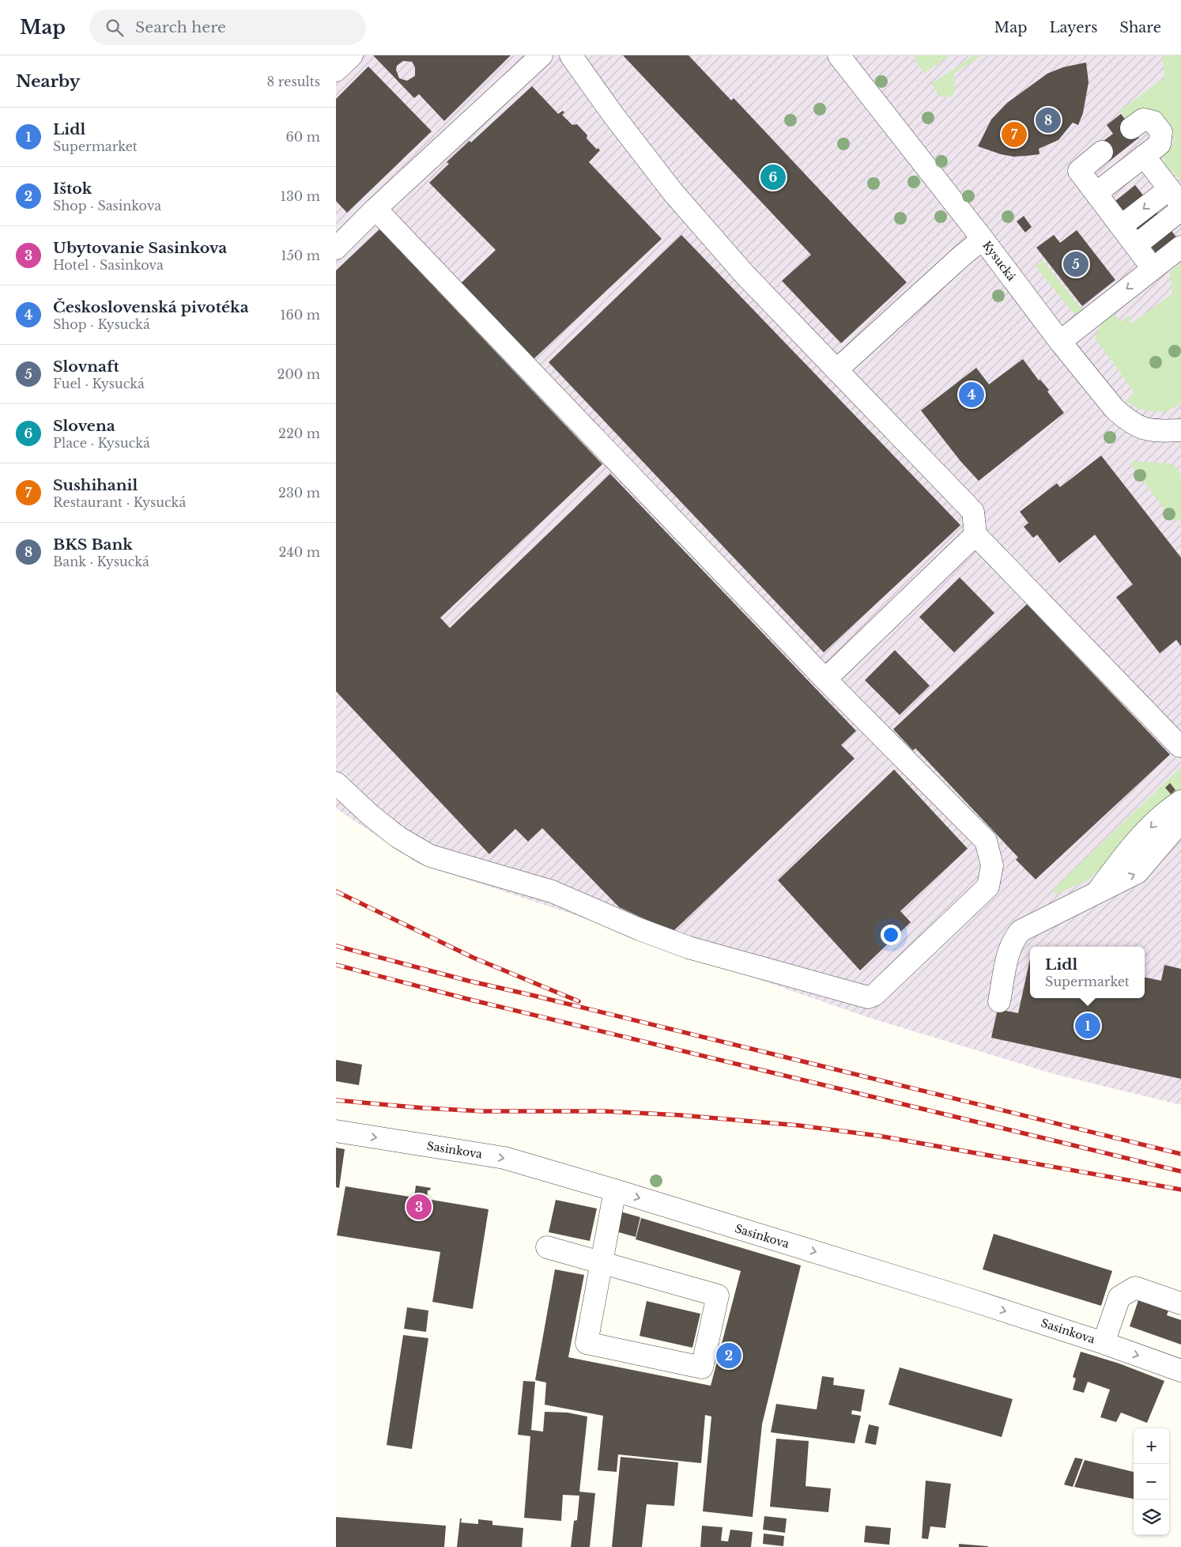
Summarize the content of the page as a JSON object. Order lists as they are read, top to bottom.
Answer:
{
  "streets": {
    "street": ["Kysucká", "Sasinkova"]
  },
  "one_way": ["Sasinkova"],
  "page": {
    "header": "Map",
    "search": "Search here",
    "nav": ["Map", "Layers", "Share"],
    "heading": ["Nearby", "8 results"],
    "pins": [
      "8",
      "7",
      "6",
      "5",
      "4",
      "1",
      "3",
      "2"
    ],
    "list": [
      {
        "mark": "1",
        "name": "Lidl",
        "note": "Supermarket",
        "value": "60 m"
      },
      {
        "mark": "2",
        "name": "Ištok",
        "note": "Shop · Sasinkova",
        "value": "130 m"
      },
      {
        "mark": "3",
        "name": "Ubytovanie Sasinkova",
        "note": "Hotel · Sasinkova",
        "value": "150 m"
      },
      {
        "mark": "4",
        "name": "Československá pivotéka",
        "note": "Shop · Kysucká",
        "value": "160 m"
      },
      {
        "mark": "5",
        "name": "Slovnaft",
        "note": "Fuel · Kysucká",
        "value": "200 m"
      },
      {
        "mark": "6",
        "name": "Slovena",
        "note": "Place · Kysucká",
        "value": "220 m"
      },
      {
        "mark": "7",
        "name": "Sushihanil",
        "note": "Restaurant · Kysucká",
        "value": "230 m"
      },
      {
        "mark": "8",
        "name": "BKS Bank",
        "note": "Bank · Kysucká",
        "value": "240 m"
      }
    ],
    "popup": ["Lidl", "Supermarket"],
    "map_buttons": ["+", "−"]
  }
}
